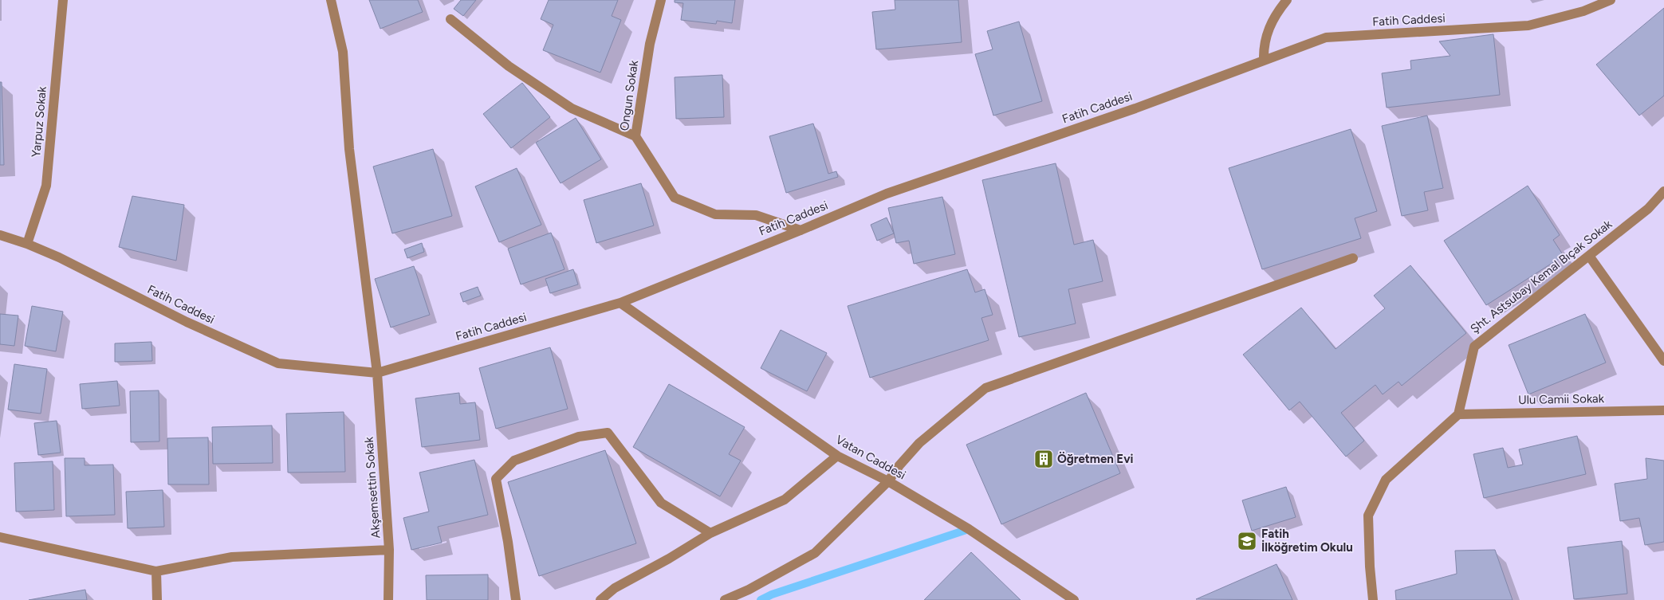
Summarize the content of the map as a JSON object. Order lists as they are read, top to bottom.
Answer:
{
  "streets": {
    "street": [
      "Fatih Caddesi",
      "Ongun Sokak",
      "Yarpuz Sokak",
      "Şht. Astsubay Kemal Bıçak Sokak",
      "Ulu Camii Sokak",
      "Vatan Caddesi",
      "Akşemsettin Sokak"
    ]
  },
  "crossings": [
    ["Fatih Caddesi", "Ongun Sokak"],
    ["Fatih Caddesi", "Yarpuz Sokak"],
    ["Fatih Caddesi", "Vatan Caddesi"],
    ["Fatih Caddesi", "Akşemsettin Sokak"],
    ["Şht. Astsubay Kemal Bıçak Sokak", "Ulu Camii Sokak"]
  ],
  "places": {
    "building": ["Öğretmen Evi"],
    "school or university": ["Fatih İlköğretim Okulu"]
  }
}
